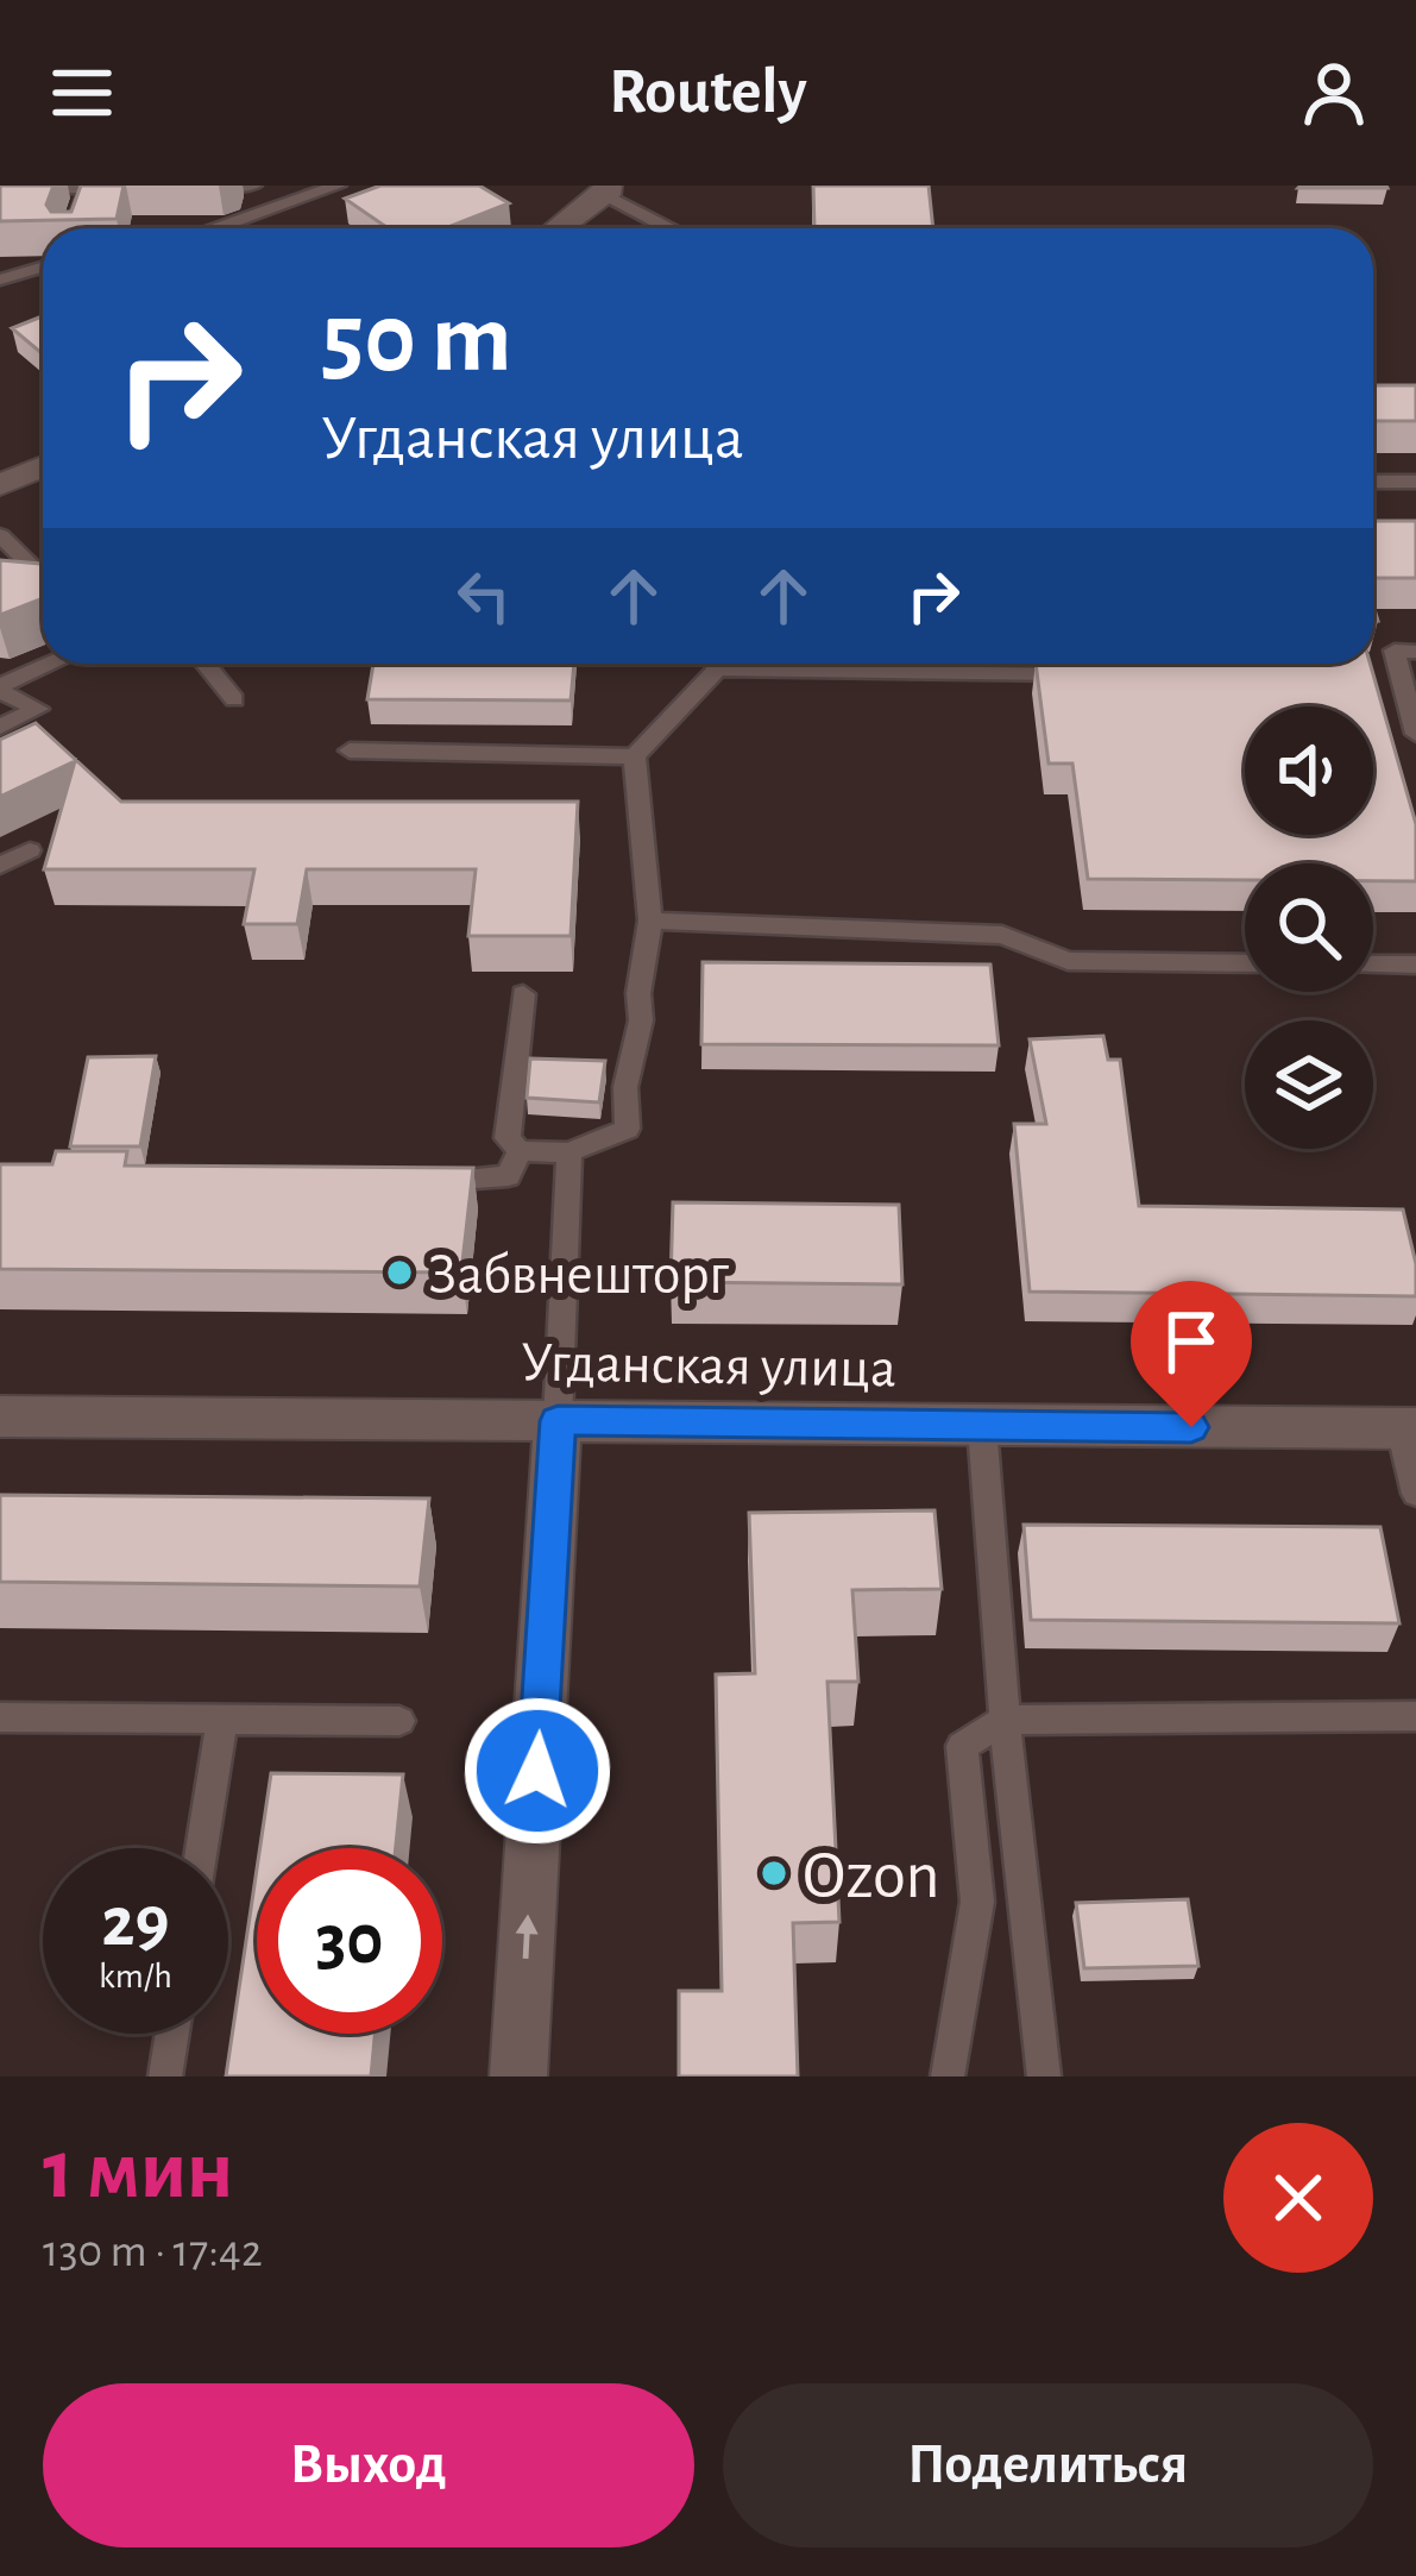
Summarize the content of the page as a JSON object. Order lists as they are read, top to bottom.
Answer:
{
  "streets": {
    "street": ["Угданская улица"]
  },
  "places": ["Забвнешторг", "Ozon"],
  "page": {
    "header": "Routely",
    "turn": ["50 m", "Угданская улица"],
    "speed": "29 km/h",
    "limit": "30",
    "heading": ["1 мин", "130 m · 17:42"],
    "buttons": ["Выход", "Поделиться"]
  }
}
